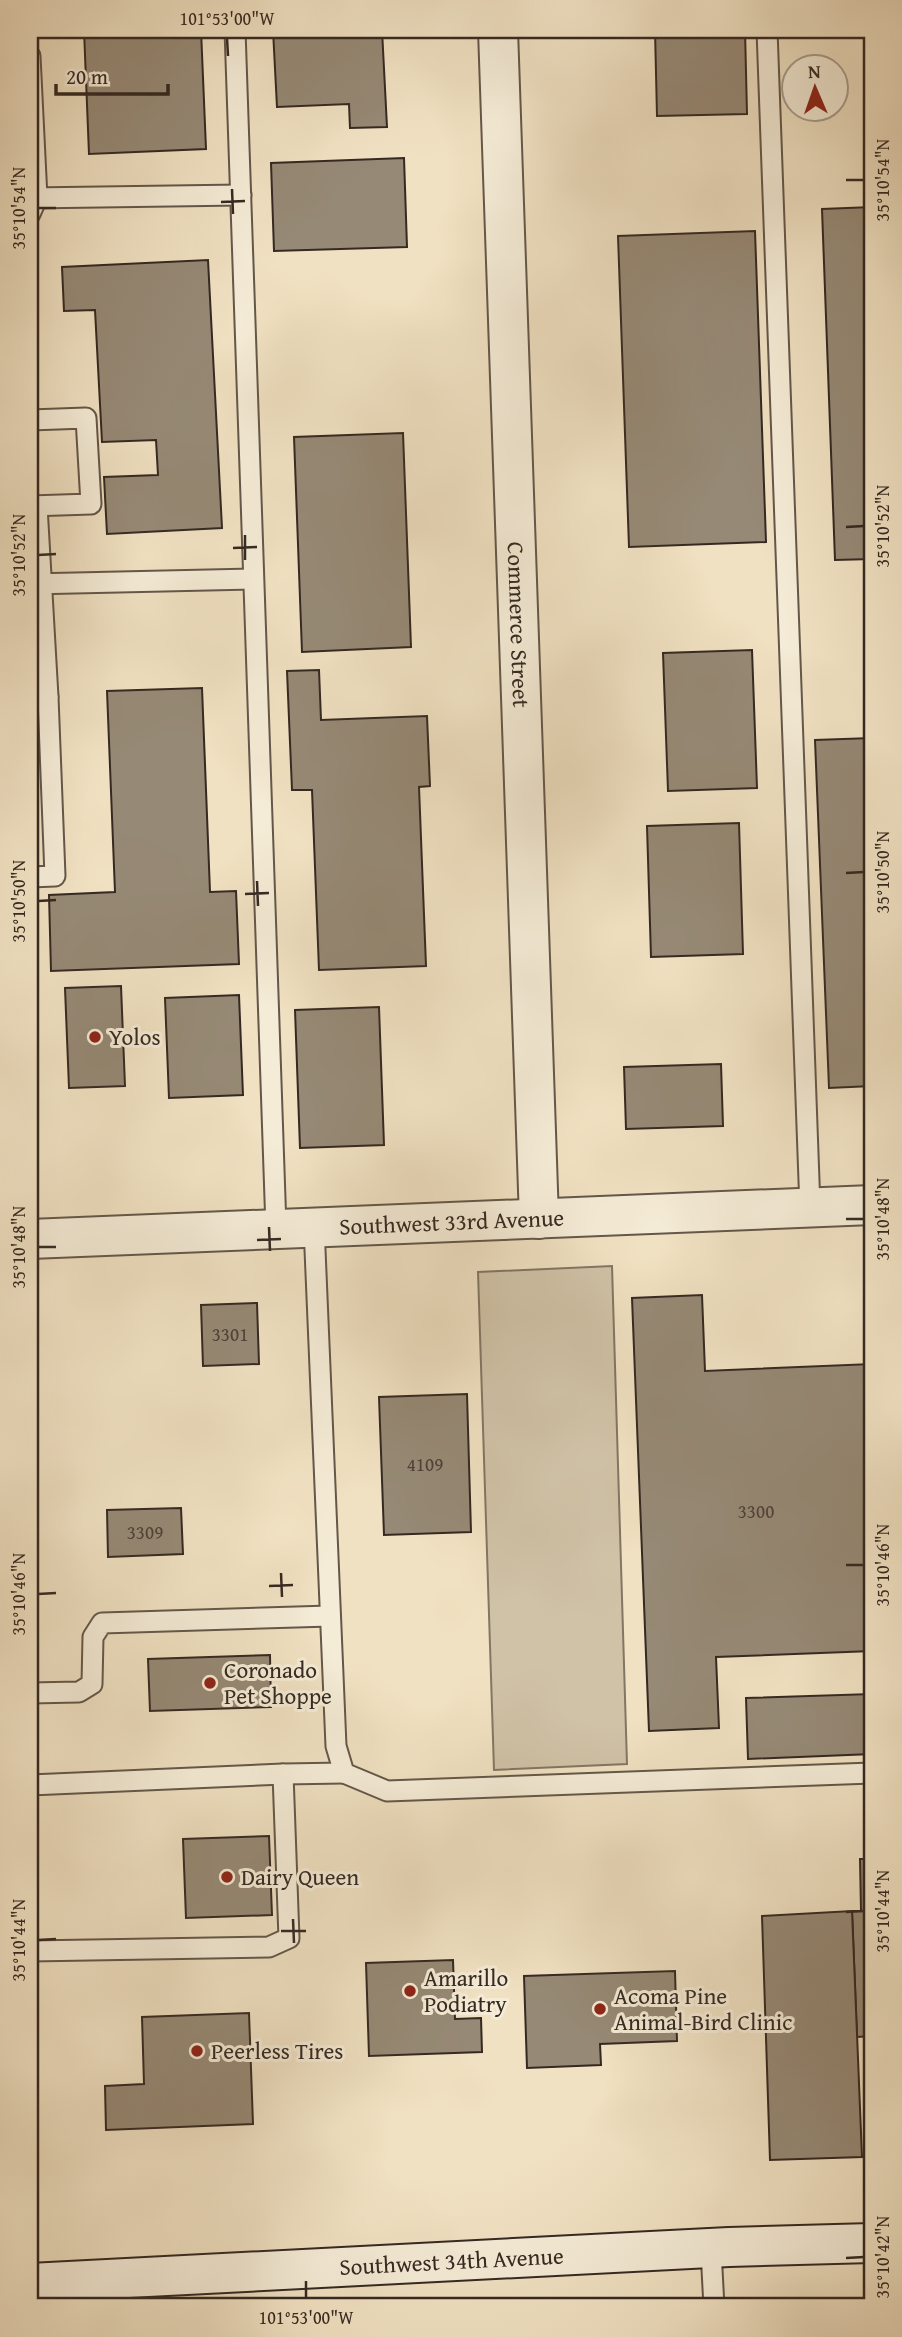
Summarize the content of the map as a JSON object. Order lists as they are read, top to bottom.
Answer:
{
  "streets": {
    "street": ["Commerce Street", "Southwest 33rd Avenue", "Southwest 34th Avenue"]
  },
  "crossings": [
    ["Commerce Street", "Southwest 33rd Avenue"]
  ],
  "places": [
    "Yolos",
    "Coronado Pet Shoppe",
    "Dairy Queen",
    "Amarillo Podiatry",
    "Acoma Pine Animal-Bird Clinic",
    "Peerless Tires"
  ],
  "house_numbers": [
    "3301",
    "4109",
    "3300",
    "3309"
  ],
  "scale_bar": "20 m",
  "north": "top",
  "coordinates": [
    "101°53'00\"W",
    "35°10'54\"N",
    "35°10'52\"N",
    "35°10'50\"N",
    "35°10'48\"N",
    "35°10'46\"N",
    "35°10'44\"N",
    "35°10'42\"N"
  ]
}
